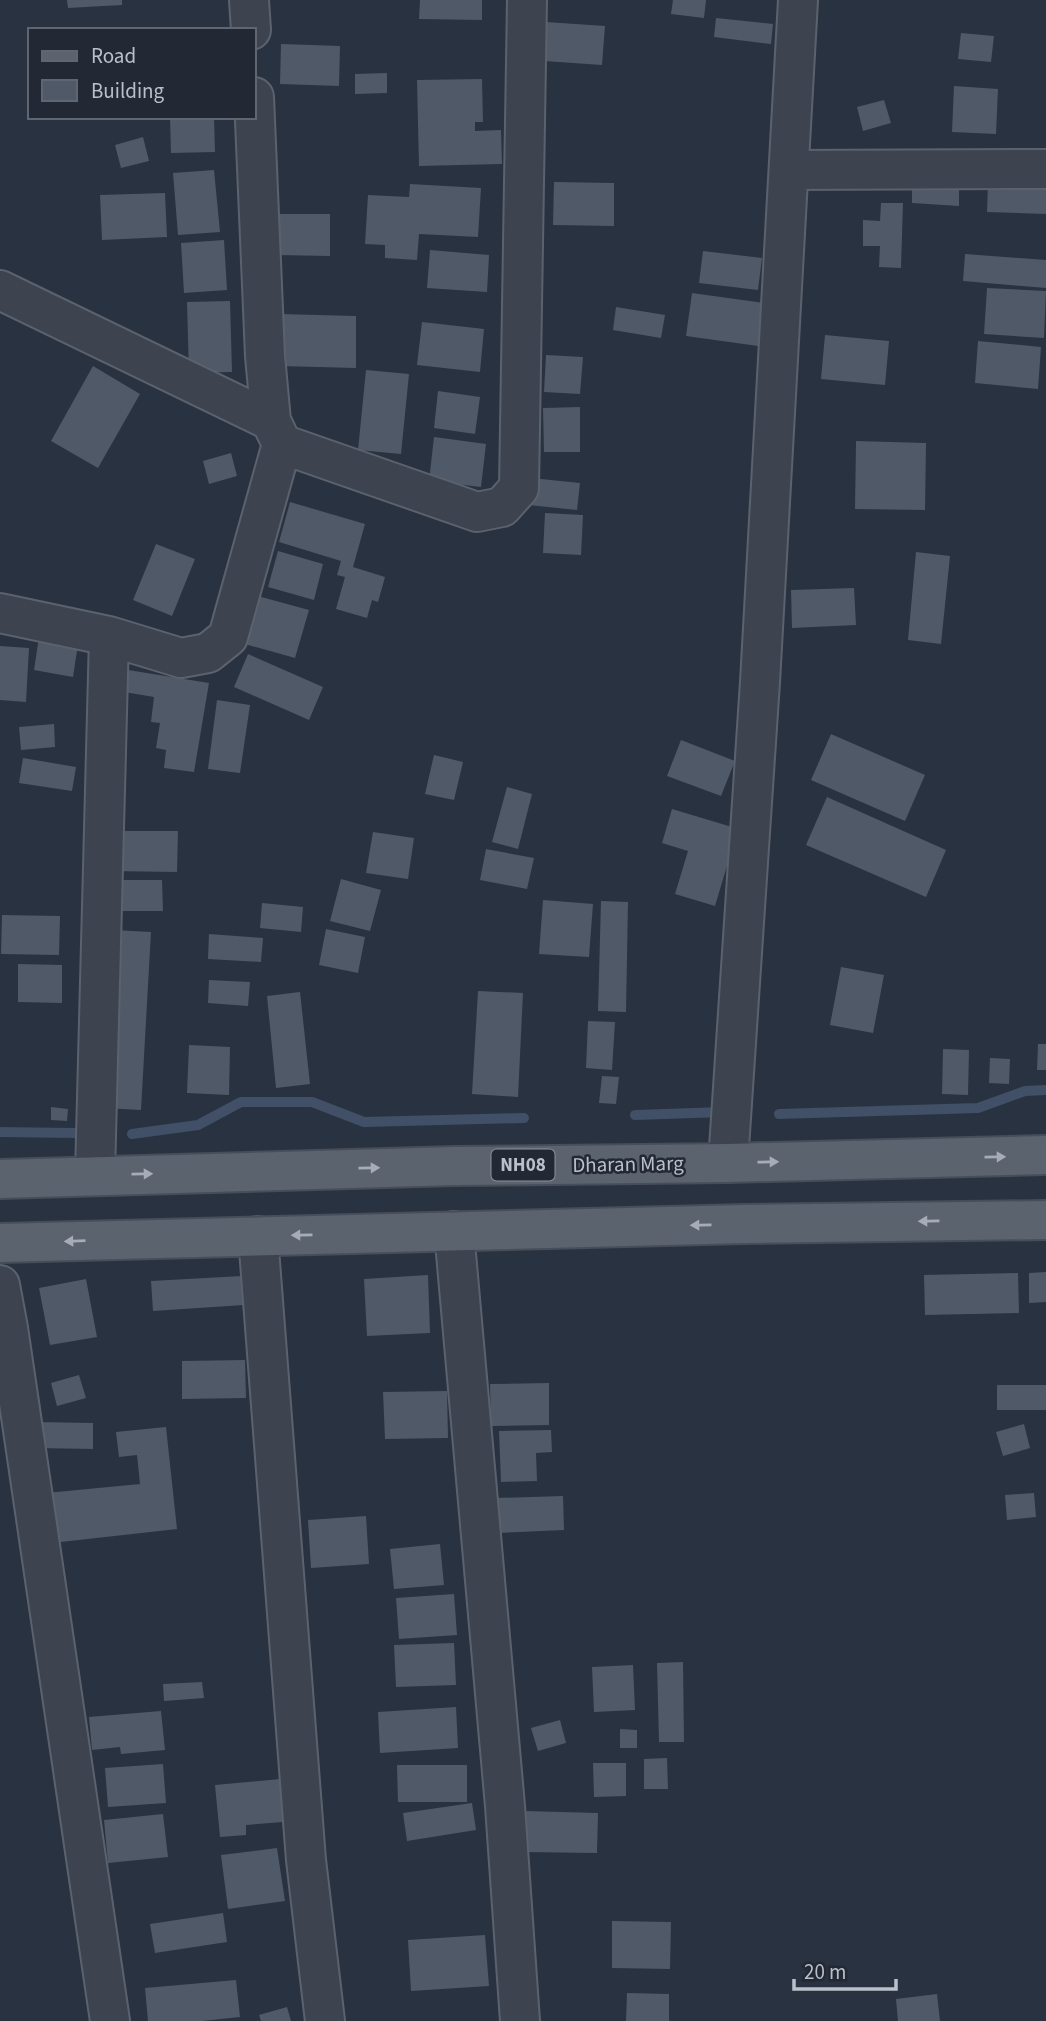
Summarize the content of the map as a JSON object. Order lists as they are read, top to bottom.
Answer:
{
  "streets": {
    "main road": ["Dharan Marg", "NH08"]
  },
  "legend": ["Road", "Building"],
  "scale_bar": "20 m"
}
